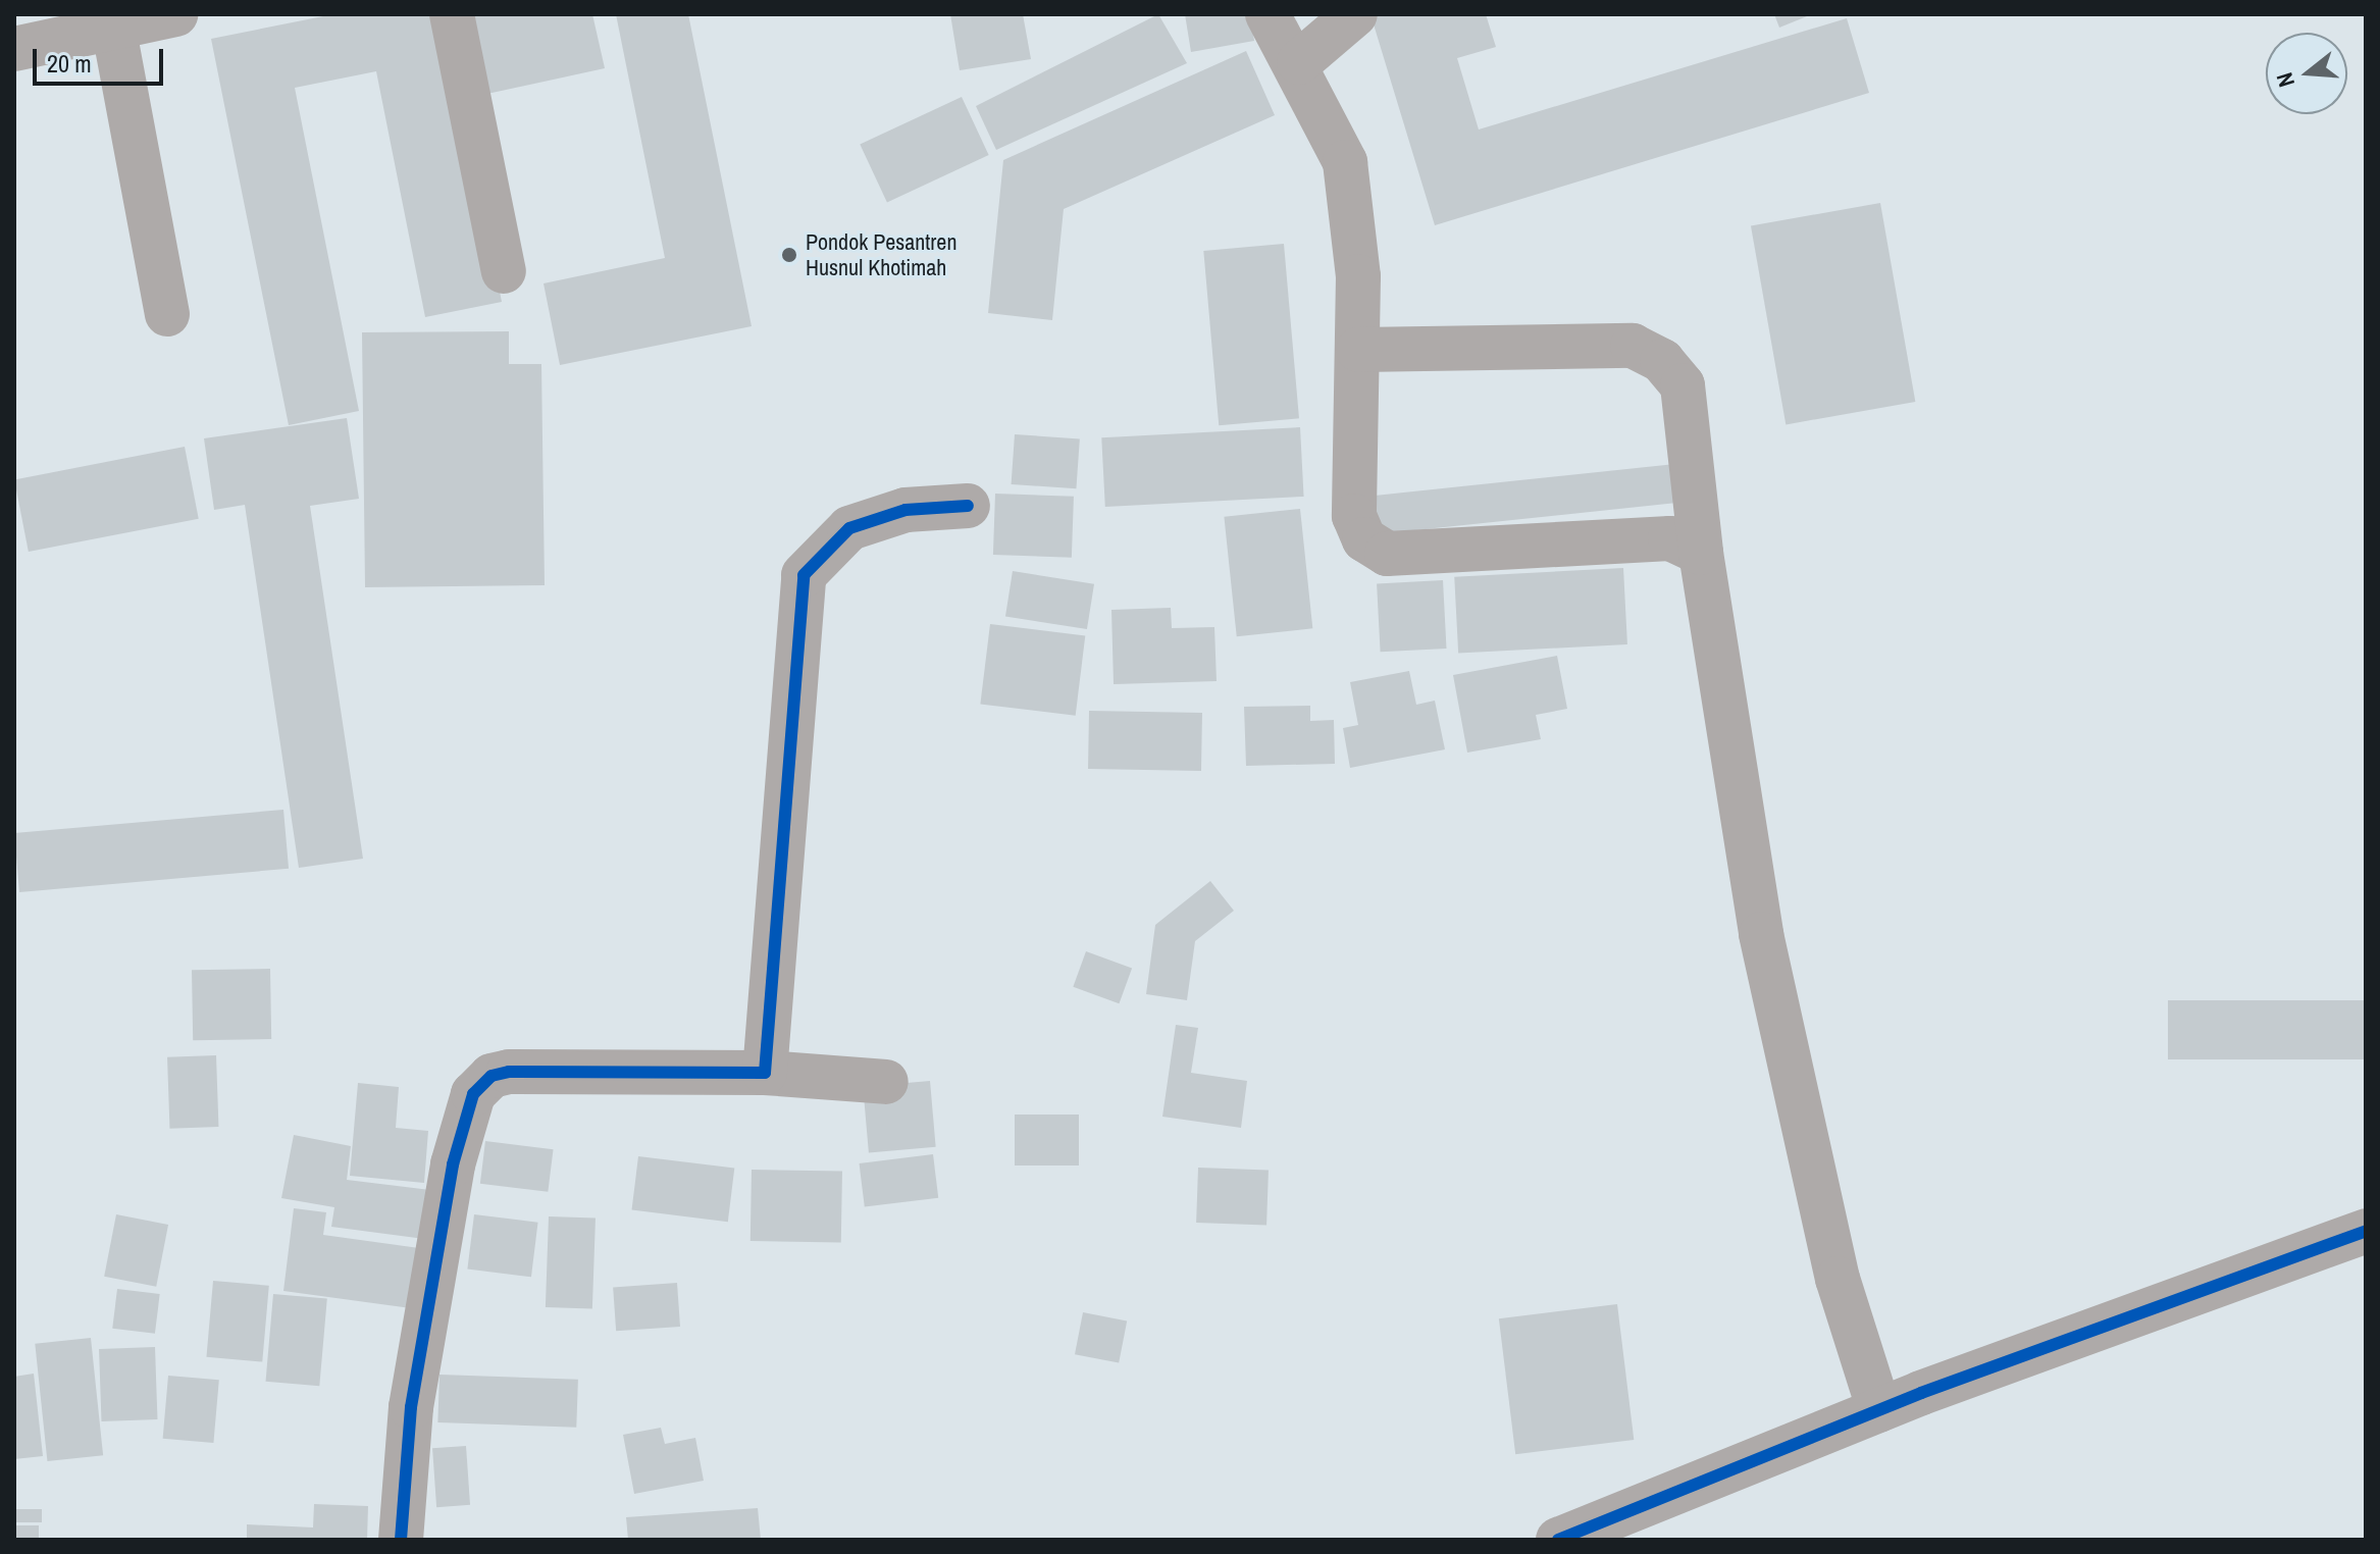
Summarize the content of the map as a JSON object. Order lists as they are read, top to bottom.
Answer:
{
  "places": ["Pondok Pesantren Husnul Khotimah"],
  "scale_bar": "20 m",
  "north": "left"
}
